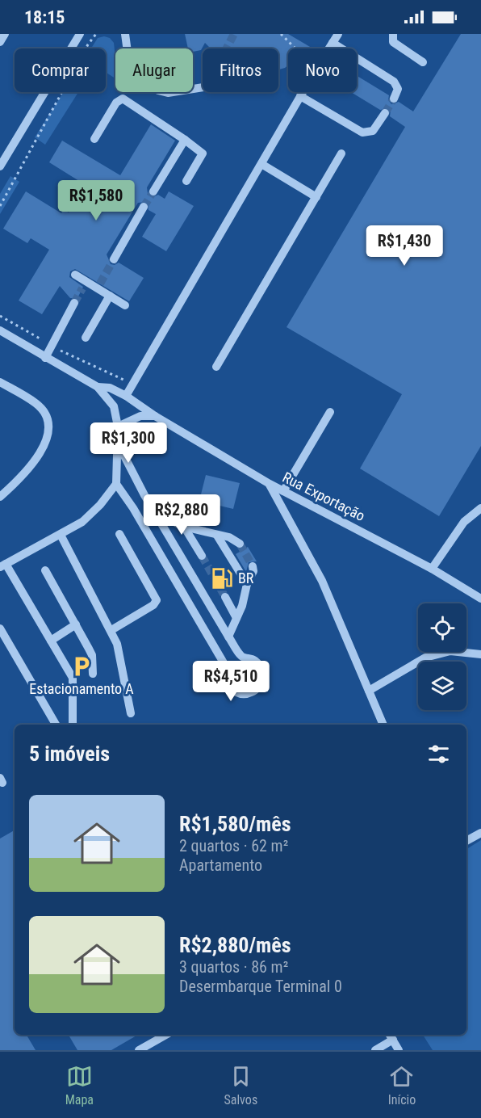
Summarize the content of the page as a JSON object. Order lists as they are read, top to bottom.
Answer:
{
  "streets": {
    "street": ["Rua Exportação"]
  },
  "places": {
    "fuel station": ["BR"],
    "parking": ["Estacionamento A"]
  },
  "page": {
    "status": "18:15",
    "chip": [
      "Comprar",
      "Alugar",
      "Filtros",
      "Novo"
    ],
    "price": [
      "R$1,580",
      "R$1,430",
      "R$1,300",
      "R$2,880",
      "R$4,510"
    ],
    "heading": "5 imóveis",
    "list": [
      {
        "name": "R$1,580/mês",
        "note": "2 quartos · 62 m² · Apartamento"
      },
      {
        "name": "R$2,880/mês",
        "note": "3 quartos · 86 m² · Desermbarque Terminal 0"
      }
    ],
    "tabs": ["Mapa", "Salvos", "Início"]
  }
}
